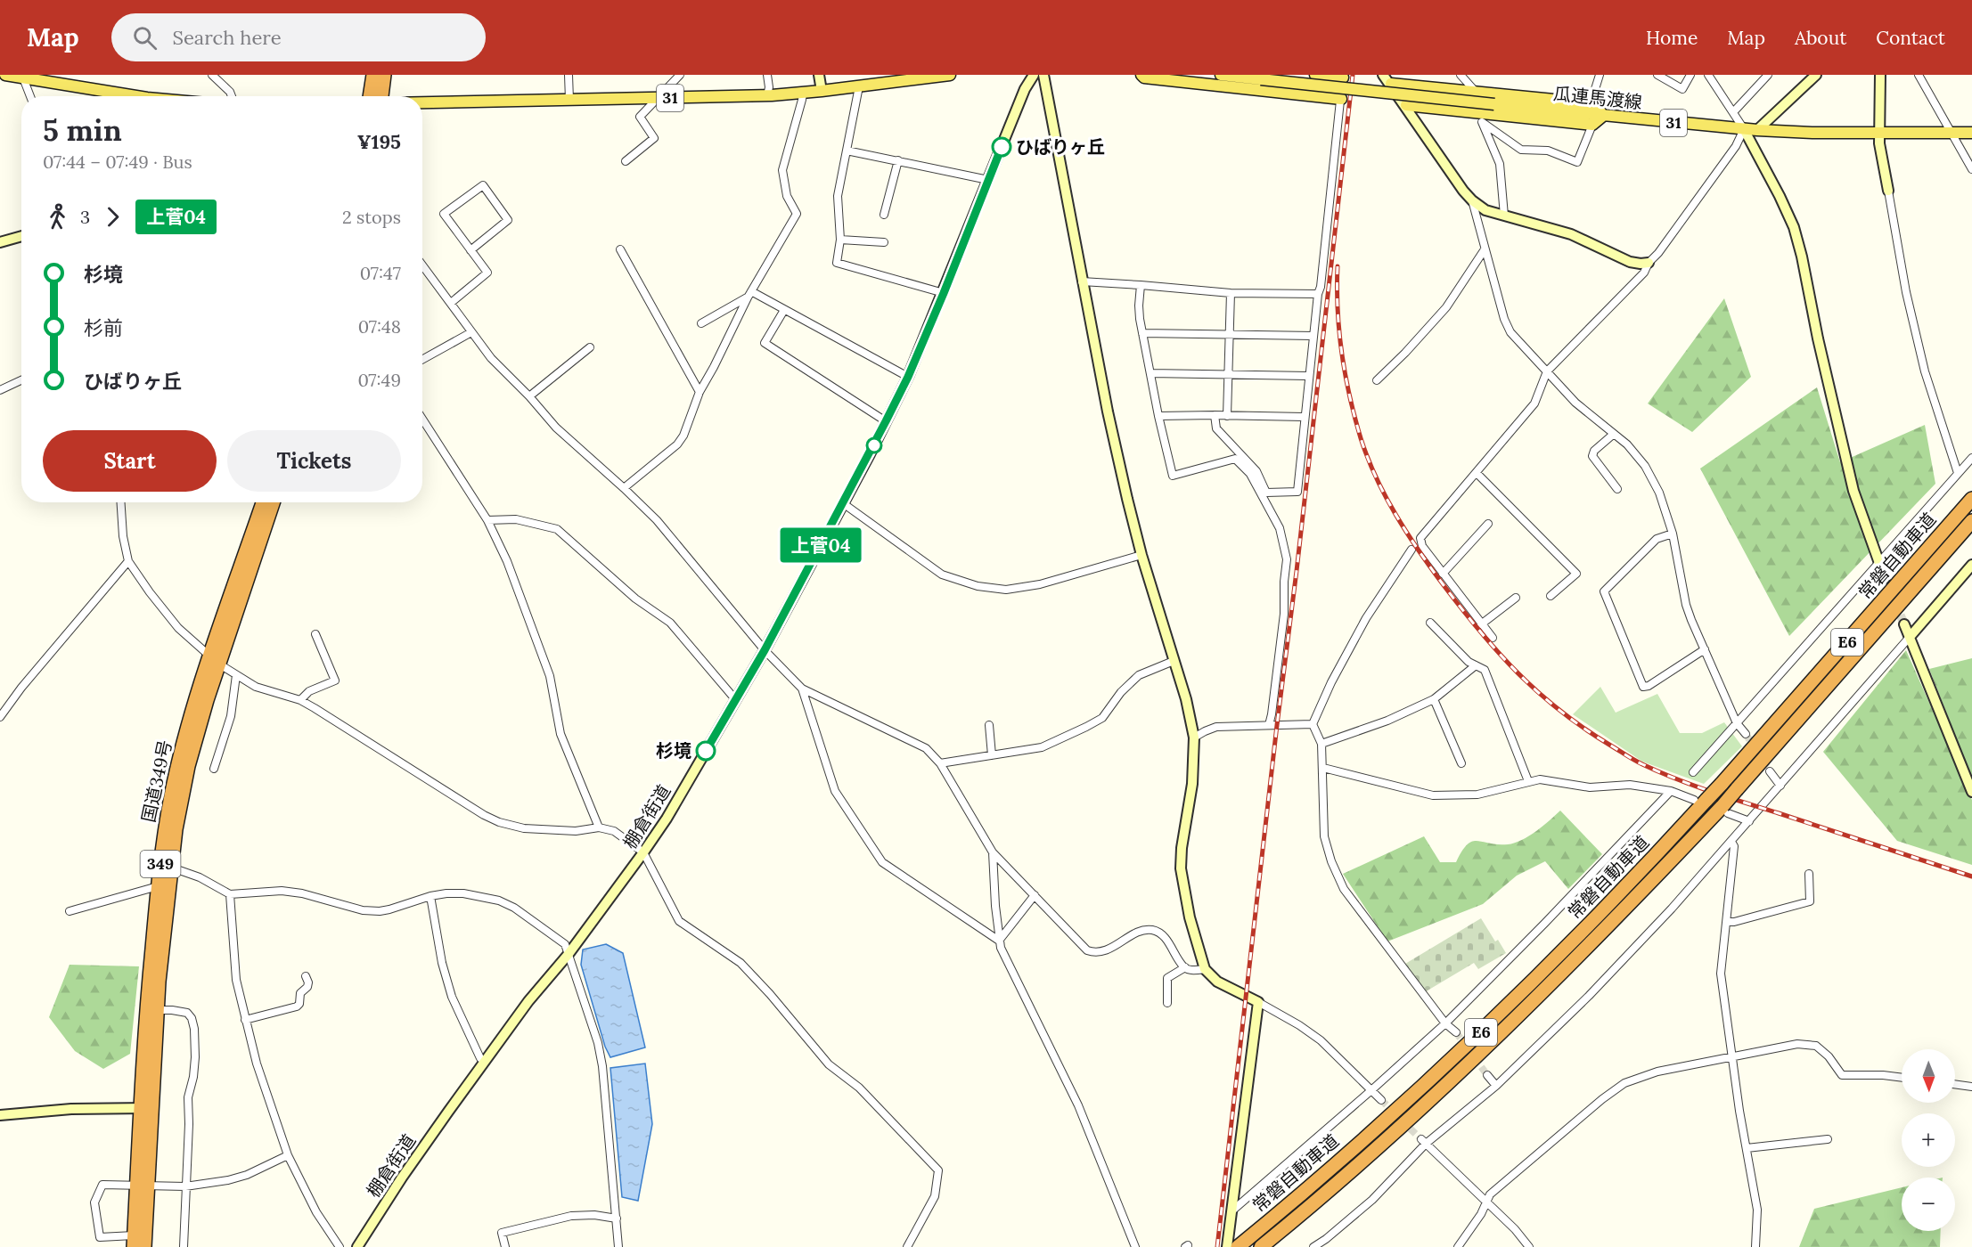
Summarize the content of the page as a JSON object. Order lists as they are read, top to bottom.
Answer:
{
  "streets": {
    "highway": [
      "常磐自動車道",
      "E6",
      "国道349号",
      "349"
    ],
    "main road": ["31", "瓜連馬渡線"],
    "street": ["棚倉街道"]
  },
  "places": ["ひばりヶ丘", "杉境"],
  "lines": ["bus line 上菅04"],
  "north": "bottom",
  "page": {
    "header": "Map",
    "search": "Search here",
    "nav": [
      "Home",
      "Map",
      "About",
      "Contact"
    ],
    "on_map": "上菅04",
    "heading": ["5 min", "07:44 – 07:49 · Bus", "¥195"],
    "legs": ["3", "上菅04", "2 stops"],
    "list": [
      {
        "name": "杉境",
        "value": "07:47"
      },
      {
        "name": "杉前",
        "value": "07:48"
      },
      {
        "name": "ひばりヶ丘",
        "value": "07:49"
      }
    ],
    "buttons": ["Start", "Tickets"],
    "map_buttons": ["+", "−"]
  }
}
